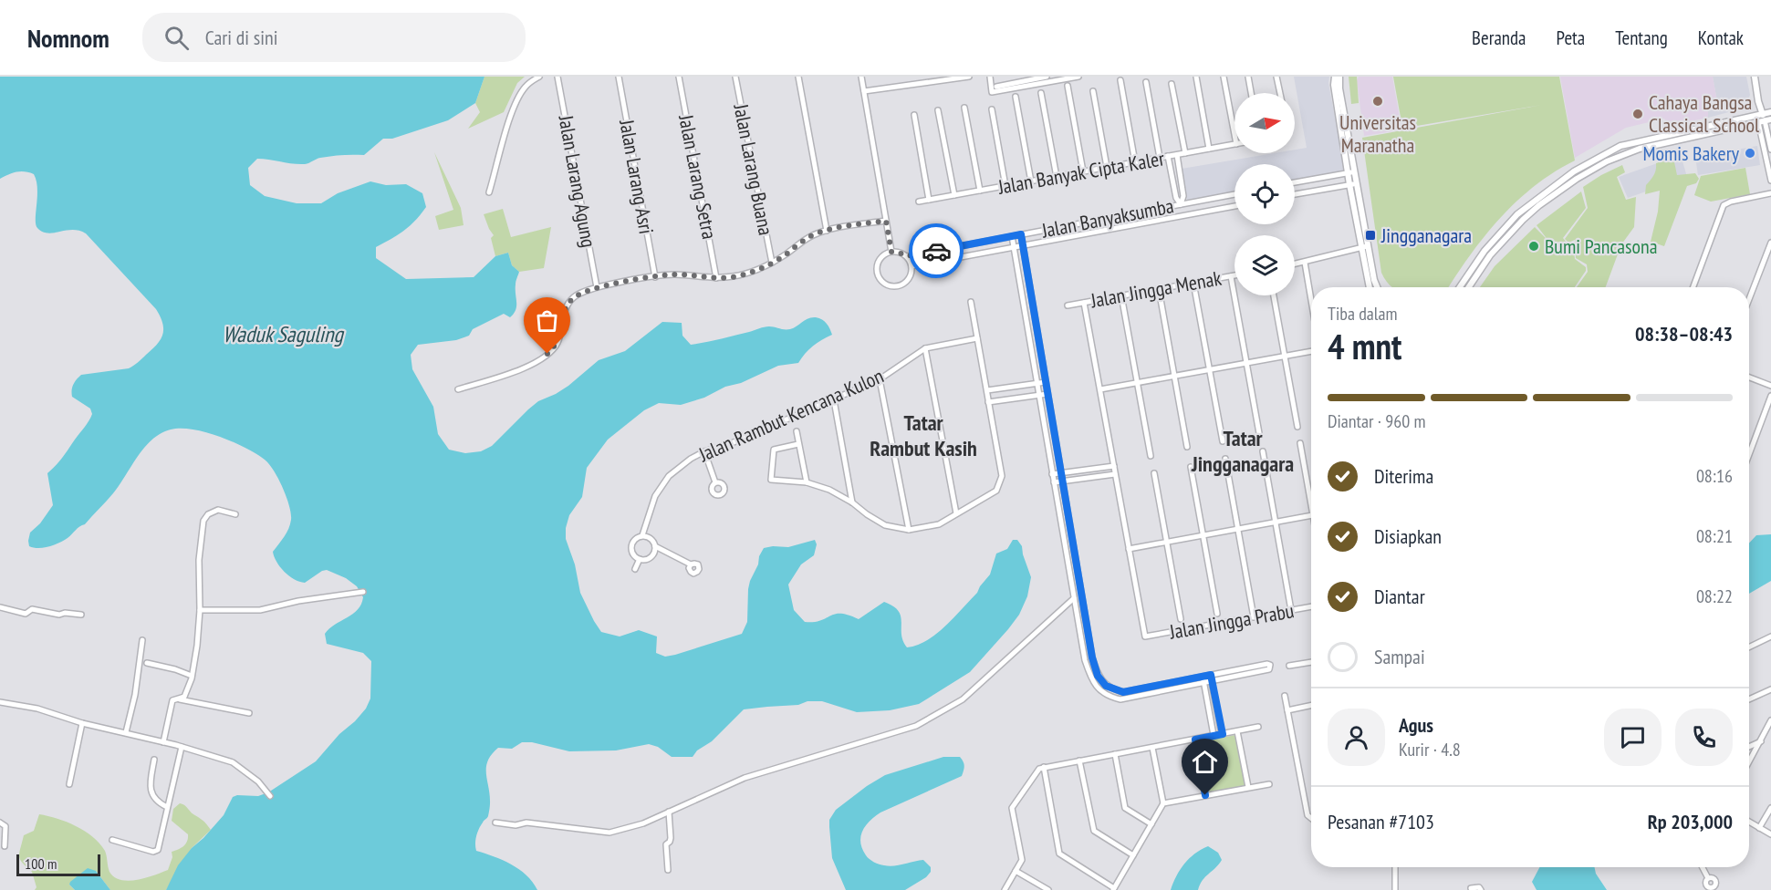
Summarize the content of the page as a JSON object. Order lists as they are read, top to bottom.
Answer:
{
  "streets": {
    "street": [
      "Jalan Larang Buana",
      "Jalan Banyak Cipta Kaler",
      "Jalan Larang Asri",
      "Jalan Larang Setra",
      "Jalan Larang Agung",
      "Jalan Banyaksumba",
      "Jalan Jingga Menak",
      "Jalan Rambut Kencana Kulon",
      "Jalan Jingga Prabu"
    ]
  },
  "districts": ["Tatar Rambut Kasih", "Tatar Jingganagara"],
  "water": ["Waduk Saguling"],
  "places": {
    "other": [
      "Universitas Maranatha",
      "Cahaya Bangsa Classical School",
      "Momis Bakery",
      "Bumi Pancasona"
    ],
    "transit": ["Jingganagara"]
  },
  "scale_bar": "100 m",
  "north": "right",
  "page": {
    "header": "Nomnom",
    "search": "Cari di sini",
    "nav": [
      "Beranda",
      "Peta",
      "Tentang",
      "Kontak"
    ],
    "heading": ["4 mnt", "Tiba dalam", "08:38–08:43"],
    "panel": [
      "Agus",
      "Kurir · 4.8",
      "Pesanan #7103",
      "Rp 203,000"
    ],
    "bar": "Diantar · 960 m",
    "list": [
      ["Diterima", "08:16"],
      ["Disiapkan", "08:21"],
      ["Diantar", "08:22"],
      "Sampai"
    ],
    "scale": "100 m"
  }
}
